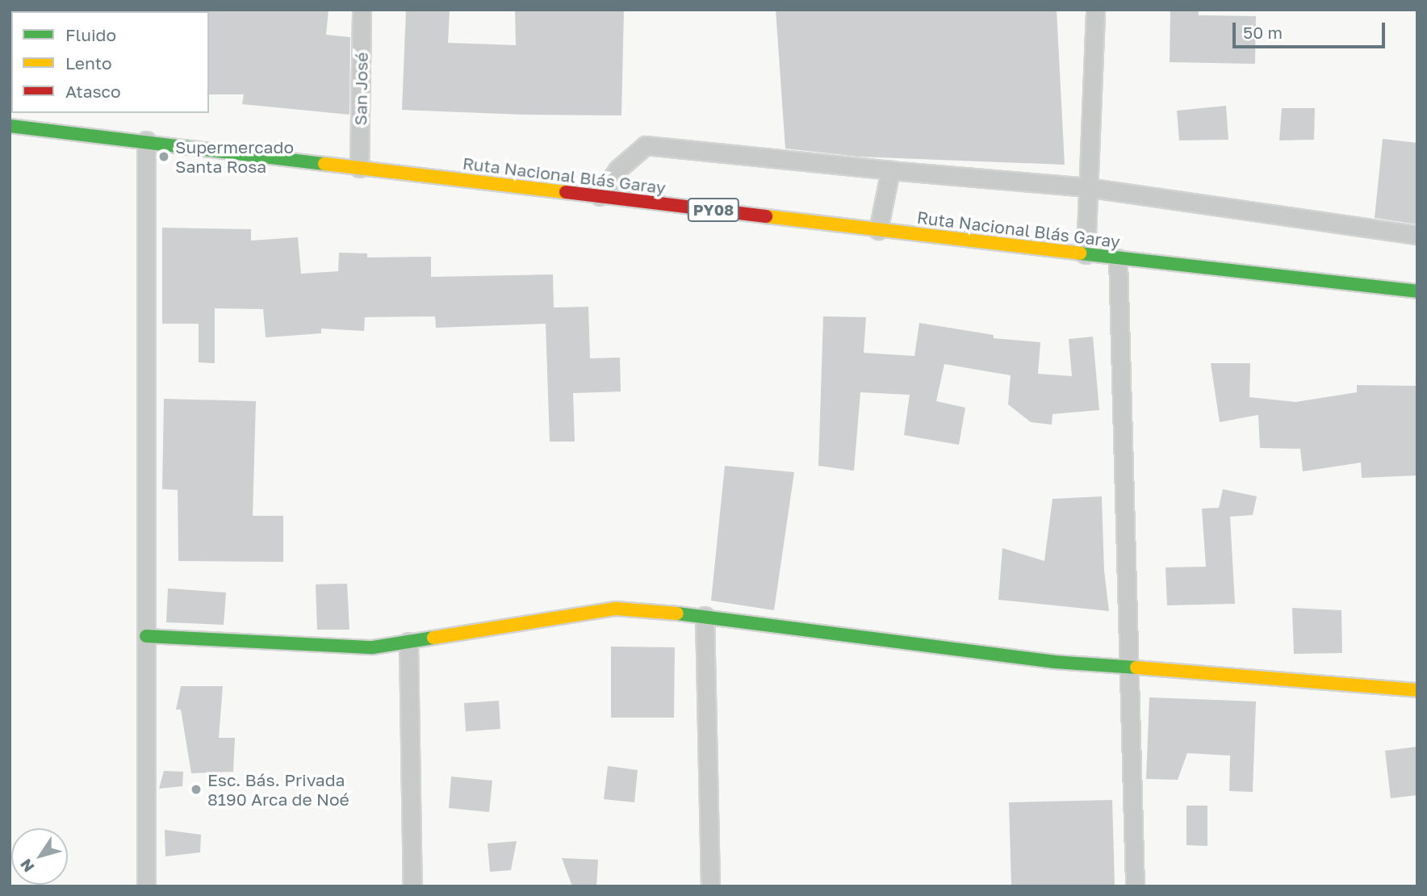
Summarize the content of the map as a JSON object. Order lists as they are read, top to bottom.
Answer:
{
  "streets": {
    "main road": ["Ruta Nacional Blás Garay", "PY08"],
    "street": ["San José"]
  },
  "crossings": [
    ["San José", "Ruta Nacional Blás Garay"]
  ],
  "places": ["Supermercado Santa Rosa", "Esc. Bás. Privada 8190 Arca de Noé"],
  "legend": ["Fluido", "Lento", "Atasco"],
  "scale_bar": "50 m",
  "north": "bottom left"
}
